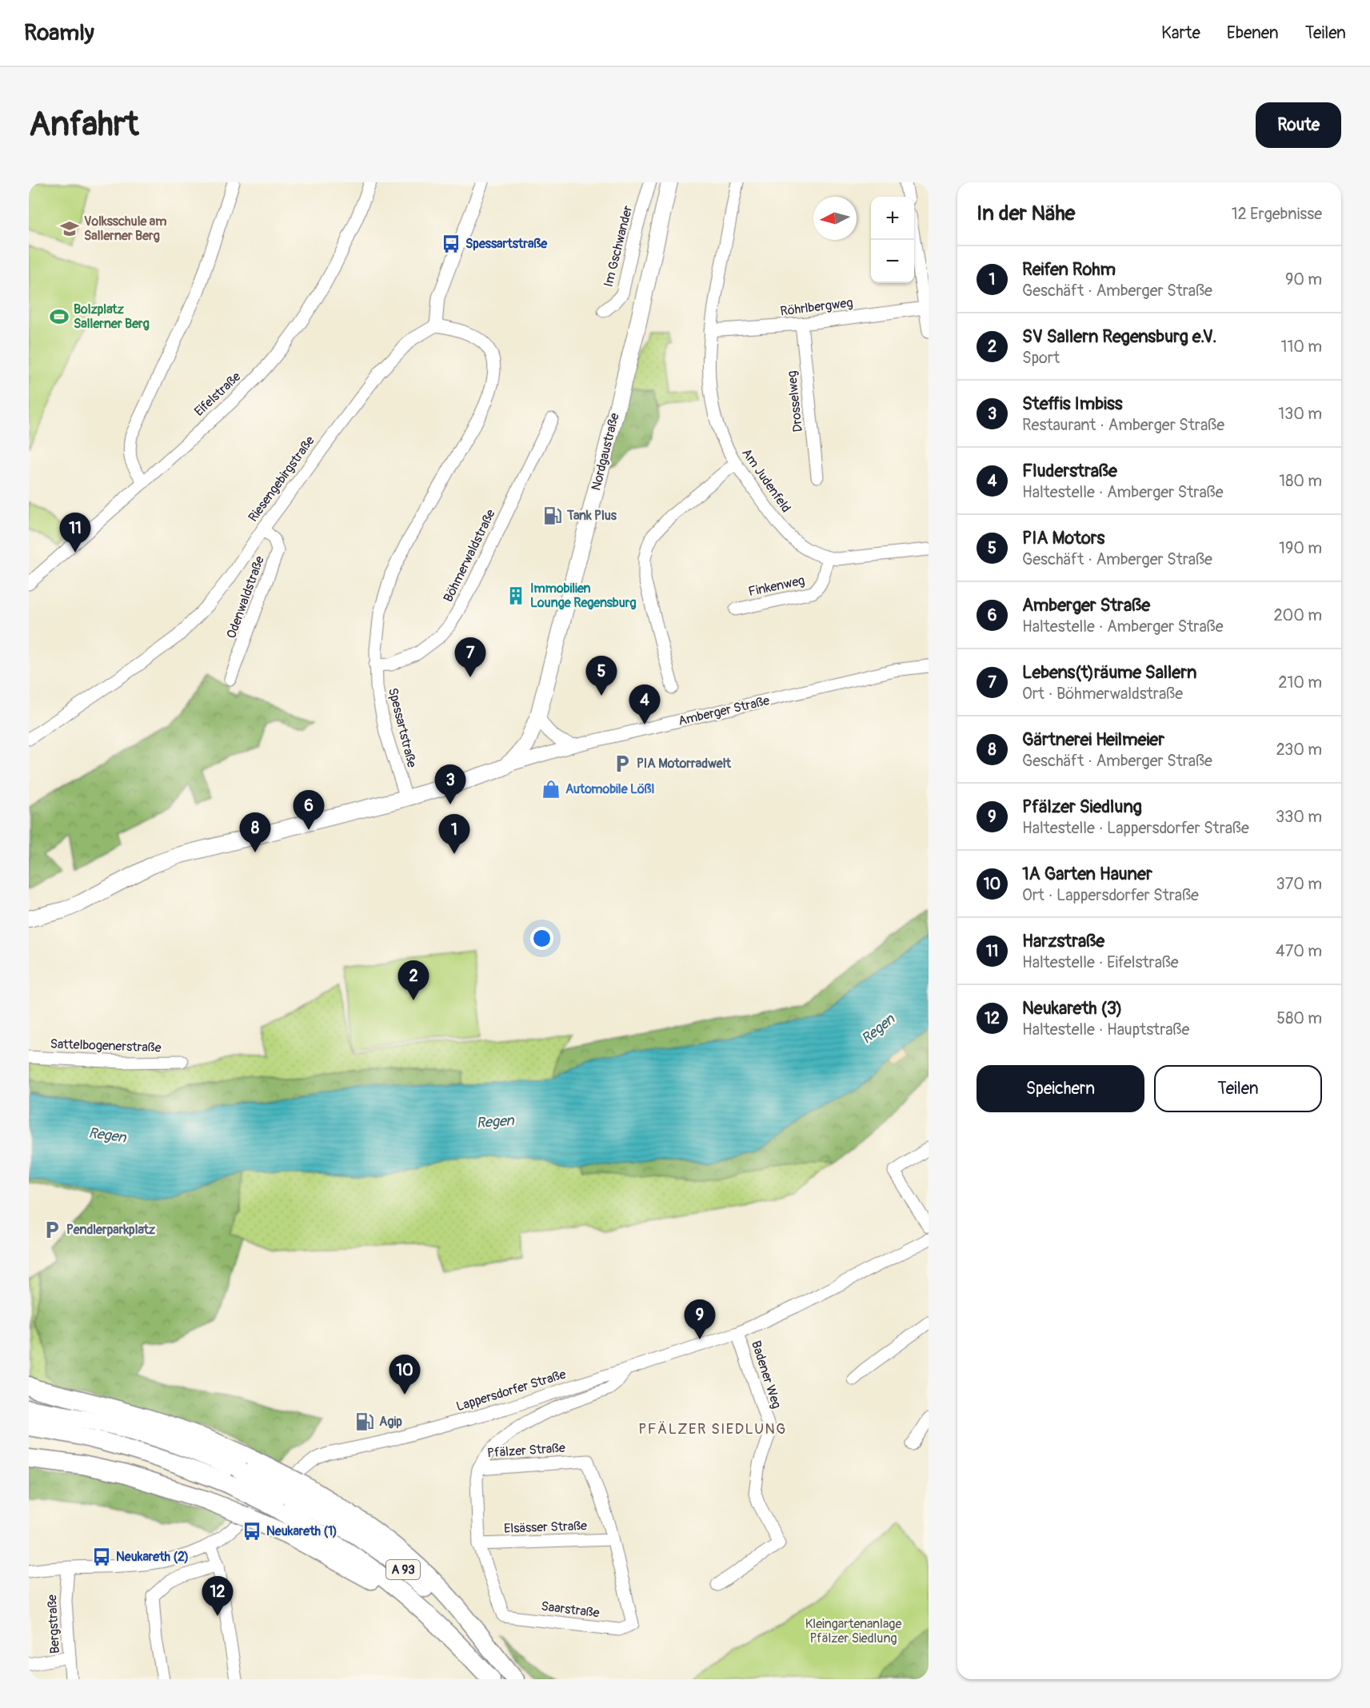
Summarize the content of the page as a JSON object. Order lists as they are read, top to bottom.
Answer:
{
  "streets": {
    "highway": ["A 93"],
    "main road": ["Nordgaustraße", "Amberger Straße"],
    "street": [
      "Im Gschwander",
      "Röhrlbergweg",
      "Eifelstraße",
      "Drosselweg",
      "Riesengebirgstraße",
      "Am Judenfeld",
      "Böhmerwaldstraße",
      "Finkenweg",
      "Odenwaldstraße",
      "Spessartstraße",
      "Sattelbogenerstraße",
      "Badener Weg",
      "Lappersdorfer Straße",
      "Pfälzer Straße",
      "Elsässer Straße",
      "Saarstraße",
      "Bergstraße"
    ]
  },
  "crossings": [
    ["Röhrlbergweg", "Drosselweg"],
    ["Röhrlbergweg", "Am Judenfeld"],
    ["Nordgaustraße", "Amberger Straße"],
    ["Riesengebirgstraße", "Odenwaldstraße"],
    ["Riesengebirgstraße", "Spessartstraße"],
    ["Am Judenfeld", "Finkenweg"],
    ["Böhmerwaldstraße", "Spessartstraße"],
    ["Amberger Straße", "Spessartstraße"],
    ["Badener Weg", "Lappersdorfer Straße"],
    ["Lappersdorfer Straße", "Pfälzer Straße"],
    ["Lappersdorfer Straße", "Bergstraße"],
    ["Pfälzer Straße", "Elsässer Straße"],
    ["Pfälzer Straße", "Saarstraße"],
    ["Elsässer Straße", "Saarstraße"]
  ],
  "districts": ["PFÄLZER SIEDLUNG"],
  "water": ["Regen"],
  "parks": ["Kleingartenanlage Pfälzer Siedlung"],
  "places": {
    "school or university": ["Volksschule am Sallerner Berg"],
    "bus stop": ["Spessartstraße", "Neukareth (1)", "Neukareth (2)"],
    "sports": ["Bolzplatz Sallerner Berg"],
    "fuel station": ["Tank Plus", "Agip"],
    "building": ["Immobilien Lounge Regensburg"],
    "parking": ["PIA Motorradwelt", "Pendlerparkplatz"],
    "shop": ["Automobile Lößl"]
  },
  "north": "left",
  "page": {
    "header": "Roamly",
    "nav": ["Karte", "Ebenen", "Teilen"],
    "buttons": [
      "Route",
      ["Speichern", "Teilen"]
    ],
    "title": "Anfahrt",
    "heading": ["In der Nähe", "12 Ergebnisse"],
    "map_buttons": ["+", "−"],
    "list": [
      {
        "mark": "1",
        "name": "Reifen Rohm",
        "note": "Geschäft · Amberger Straße",
        "value": "90 m"
      },
      {
        "mark": "2",
        "name": "SV Sallern Regensburg e.V.",
        "note": "Sport",
        "value": "110 m"
      },
      {
        "mark": "3",
        "name": "Steffis Imbiss",
        "note": "Restaurant · Amberger Straße",
        "value": "130 m"
      },
      {
        "mark": "4",
        "name": "Fluderstraße",
        "note": "Haltestelle · Amberger Straße",
        "value": "180 m"
      },
      {
        "mark": "5",
        "name": "PIA Motors",
        "note": "Geschäft · Amberger Straße",
        "value": "190 m"
      },
      {
        "mark": "6",
        "name": "Amberger Straße",
        "note": "Haltestelle · Amberger Straße",
        "value": "200 m"
      },
      {
        "mark": "7",
        "name": "Lebens(t)räume Sallern",
        "note": "Ort · Böhmerwaldstraße",
        "value": "210 m"
      },
      {
        "mark": "8",
        "name": "Gärtnerei Heilmeier",
        "note": "Geschäft · Amberger Straße",
        "value": "230 m"
      },
      {
        "mark": "9",
        "name": "Pfälzer Siedlung",
        "note": "Haltestelle · Lappersdorfer Straße",
        "value": "330 m"
      },
      {
        "mark": "10",
        "name": "1A Garten Hauner",
        "note": "Ort · Lappersdorfer Straße",
        "value": "370 m"
      },
      {
        "mark": "11",
        "name": "Harzstraße",
        "note": "Haltestelle · Eifelstraße",
        "value": "470 m"
      },
      {
        "mark": "12",
        "name": "Neukareth (3)",
        "note": "Haltestelle · Hauptstraße",
        "value": "580 m"
      }
    ],
    "pins": [
      "11",
      "7",
      "5",
      "4",
      "3",
      "6",
      "8",
      "1",
      "2",
      "9",
      "10",
      "12"
    ]
  }
}
